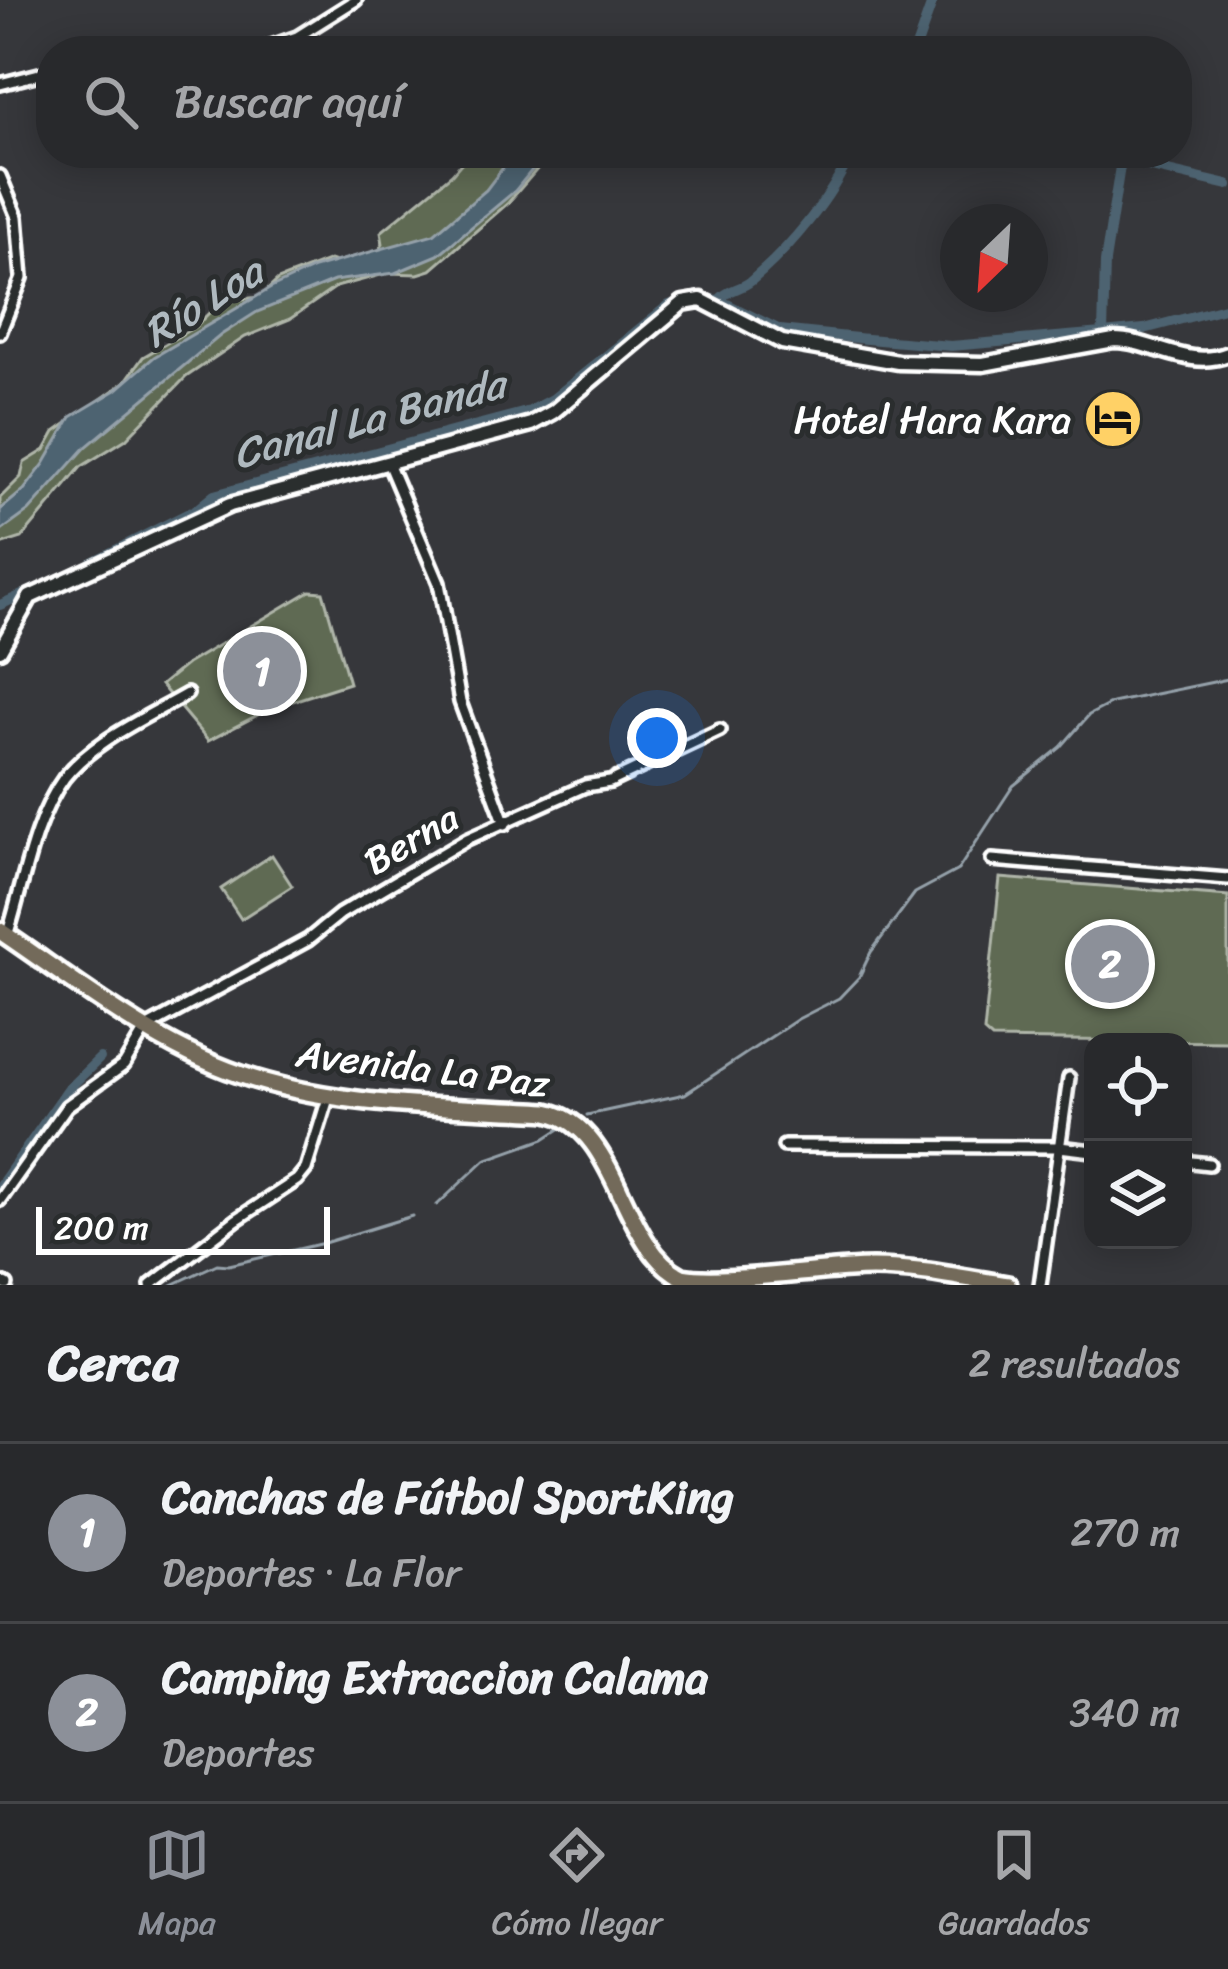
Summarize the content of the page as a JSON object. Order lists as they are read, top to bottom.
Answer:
{
  "streets": {
    "main road": ["Avenida La Paz"],
    "street": ["Berna"]
  },
  "crossings": [
    ["Berna", "Avenida La Paz"]
  ],
  "water": ["Río Loa", "Canal La Banda"],
  "places": {
    "hotel": ["Hotel Hara Kara"]
  },
  "scale_bar": "200 m",
  "north": "bottom left",
  "page": {
    "search": "Buscar aquí",
    "pins": ["1", "2"],
    "scale": "200 m",
    "heading": ["Cerca", "2 resultados"],
    "list": [
      {
        "mark": "1",
        "name": "Canchas de Fútbol SportKing",
        "note": "Deportes · La Flor",
        "value": "270 m"
      },
      {
        "mark": "2",
        "name": "Camping Extraccion Calama",
        "note": "Deportes",
        "value": "340 m"
      }
    ],
    "nav": ["Mapa", "Cómo llegar", "Guardados"]
  }
}
